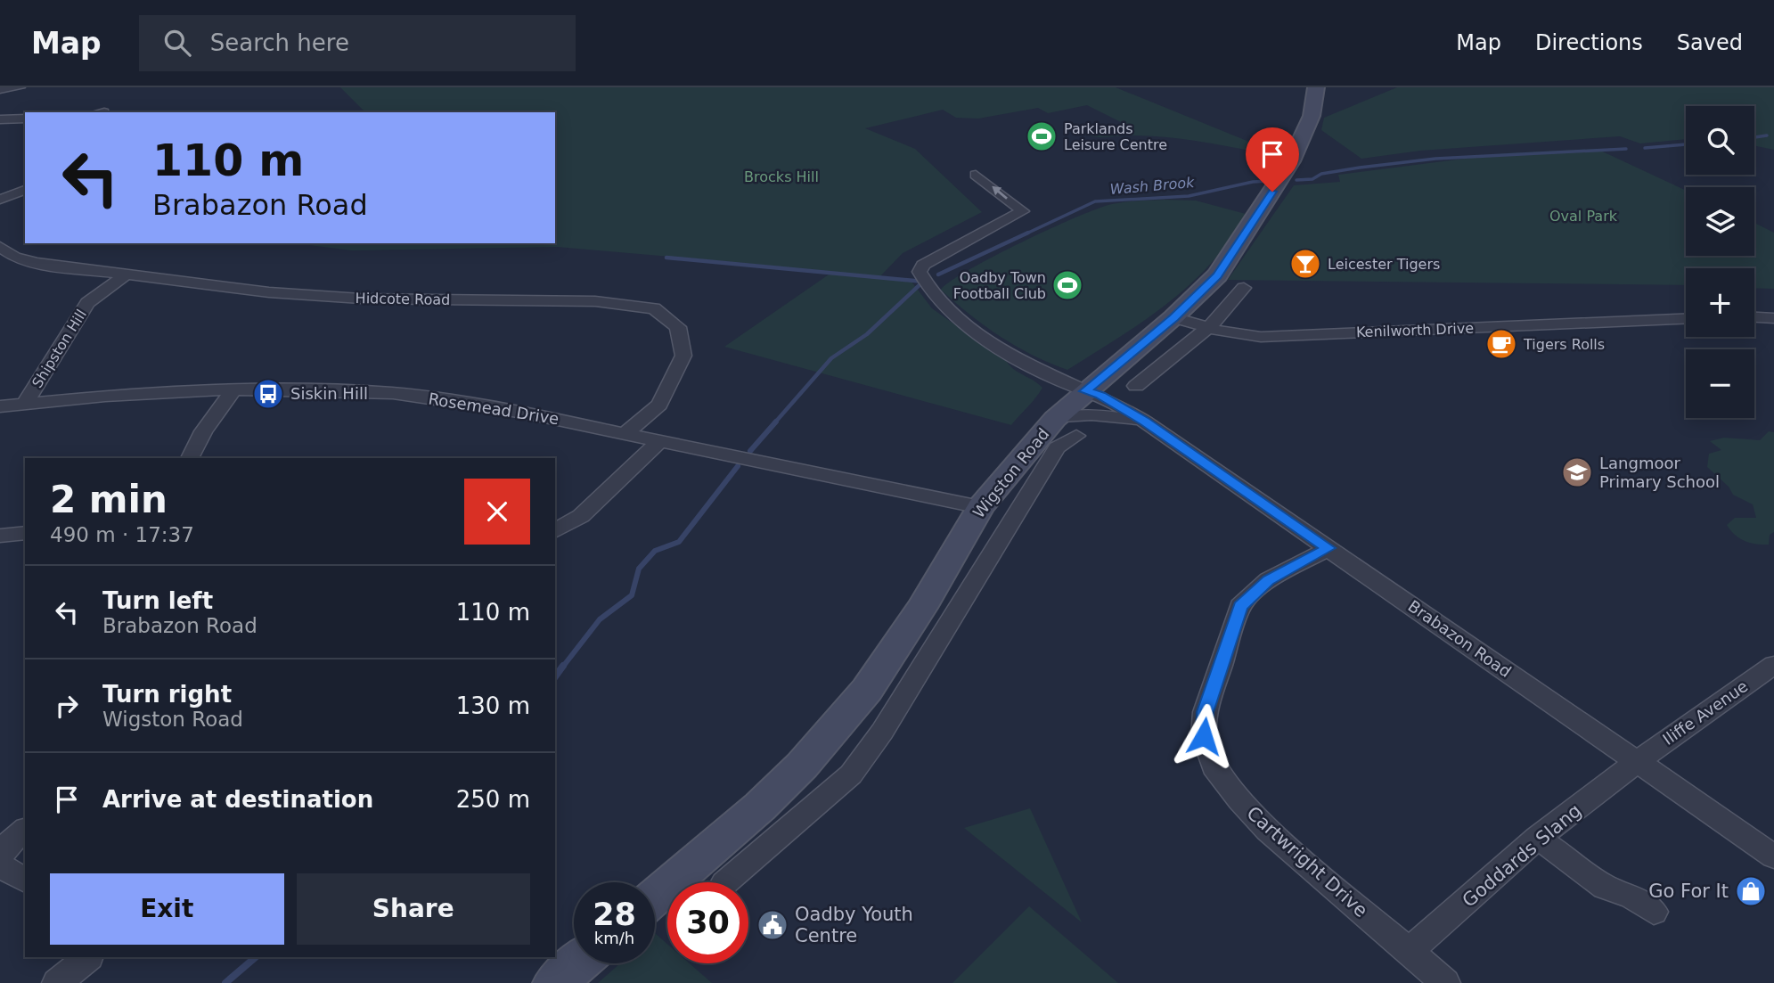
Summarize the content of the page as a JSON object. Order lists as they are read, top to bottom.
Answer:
{
  "streets": {
    "main road": ["Wigston Road"],
    "street": [
      "Hidcote Road",
      "Kenilworth Drive",
      "Shipston Hill",
      "Rosemead Drive",
      "Brabazon Road",
      "Iliffe Avenue",
      "Goddards Slang",
      "Cartwright Drive"
    ]
  },
  "crossings": [
    ["Hidcote Road", "Shipston Hill"],
    ["Hidcote Road", "Rosemead Drive"],
    ["Kenilworth Drive", "Wigston Road"],
    ["Shipston Hill", "Rosemead Drive"],
    ["Rosemead Drive", "Wigston Road"],
    ["Wigston Road", "Brabazon Road"],
    ["Brabazon Road", "Iliffe Avenue"],
    ["Brabazon Road", "Goddards Slang"],
    ["Brabazon Road", "Cartwright Drive"],
    ["Iliffe Avenue", "Goddards Slang"],
    ["Goddards Slang", "Cartwright Drive"]
  ],
  "water": ["Wash Brook"],
  "parks": ["Brocks Hill", "Oval Park"],
  "places": {
    "sports": ["Parklands Leisure Centre", "Oadby Town Football Club"],
    "bar": ["Leicester Tigers"],
    "cafe": ["Tigers Rolls"],
    "bus stop": ["Siskin Hill"],
    "school or university": ["Langmoor Primary School"],
    "shop": ["Go For It"],
    "public building": ["Oadby Youth Centre"]
  },
  "page": {
    "header": "Map",
    "search": "Search here",
    "nav": ["Map", "Directions", "Saved"],
    "map_buttons": ["+", "−"],
    "turn": ["110 m", "Brabazon Road"],
    "heading": ["2 min", "490 m · 17:37"],
    "list": [
      {
        "name": "Turn left",
        "note": "Brabazon Road",
        "value": "110 m"
      },
      {
        "name": "Turn right",
        "note": "Wigston Road",
        "value": "130 m"
      },
      {
        "name": "Arrive at destination",
        "value": "250 m"
      }
    ],
    "buttons": ["Exit", "Share"],
    "speed": "28 km/h",
    "limit": "30"
  }
}
